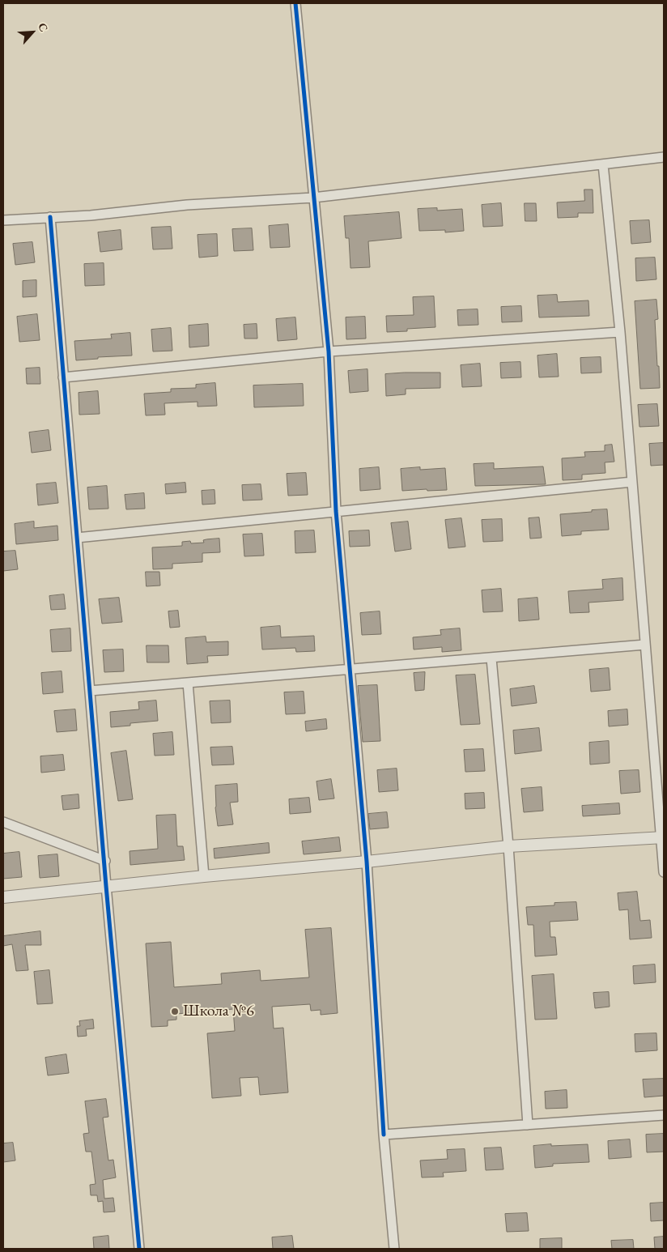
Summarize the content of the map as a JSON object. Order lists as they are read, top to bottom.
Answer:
{
  "places": ["Школа №6"],
  "north": "top right"
}
